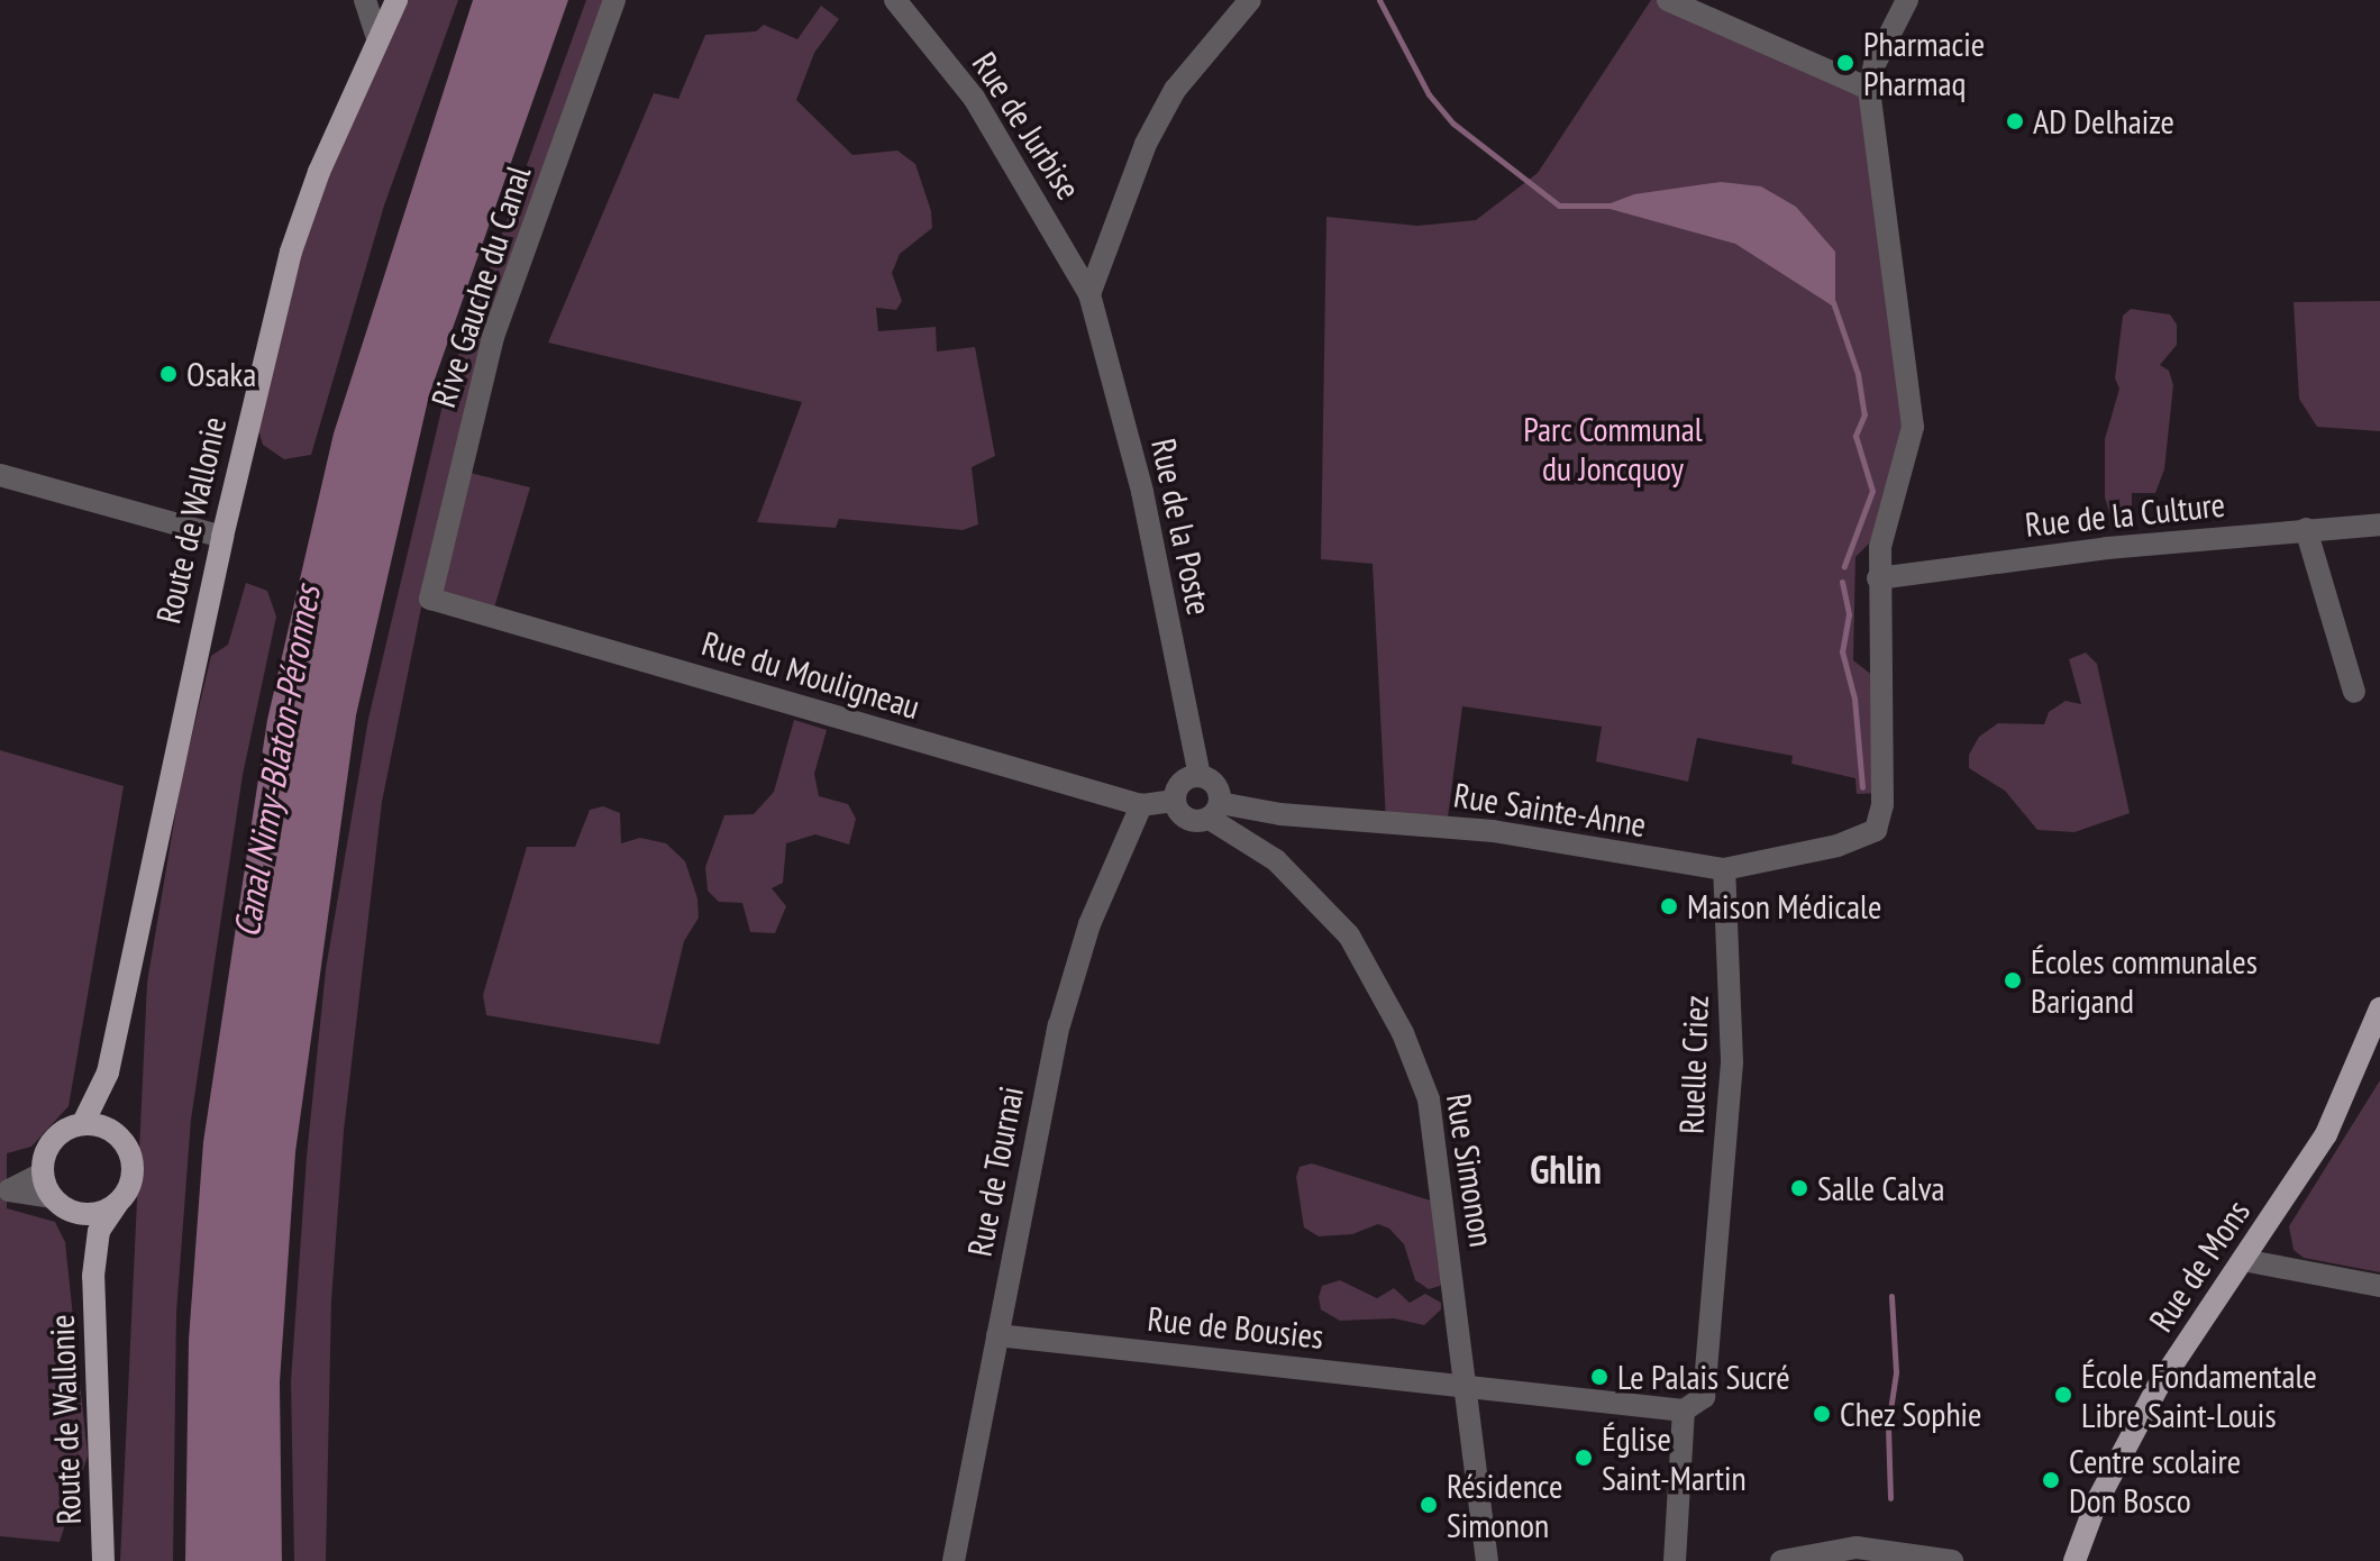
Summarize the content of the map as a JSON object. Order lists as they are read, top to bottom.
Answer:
{
  "streets": {
    "main road": ["Route de Wallonie", "Rue de Mons"],
    "street": [
      "Rue de Jurbise",
      "Rive Gauche du Canal",
      "Rue de la Culture",
      "Rue de la Poste",
      "Rue du Mouligneau",
      "Rue Sainte-Anne",
      "Ruelle Criez",
      "Rue Simonon",
      "Rue de Tournai",
      "Rue de Bousies"
    ]
  },
  "crossings": [
    ["Rue de Jurbise", "Rue de la Poste"],
    ["Rive Gauche du Canal", "Rue du Mouligneau"],
    ["Rue de la Culture", "Rue Sainte-Anne"],
    ["Rue de la Poste", "Rue du Mouligneau"],
    ["Rue de la Poste", "Rue Sainte-Anne"],
    ["Rue de la Poste", "Rue Simonon"],
    ["Rue du Mouligneau", "Rue Sainte-Anne"],
    ["Rue du Mouligneau", "Rue Simonon"],
    ["Rue du Mouligneau", "Rue de Tournai"],
    ["Rue Sainte-Anne", "Ruelle Criez"],
    ["Rue Sainte-Anne", "Rue Simonon"],
    ["Ruelle Criez", "Rue de Bousies"],
    ["Rue Simonon", "Rue de Bousies"],
    ["Rue de Tournai", "Rue de Bousies"]
  ],
  "districts": ["Ghlin"],
  "water": ["Canal Nimy-Blaton-Péronnes"],
  "parks": ["Parc Communal du Joncquoy"],
  "places": [
    "Pharmacie Pharmaq",
    "AD Delhaize",
    "Osaka",
    "Maison Médicale",
    "Écoles communales Barigand",
    "Salle Calva",
    "Le Palais Sucré",
    "École Fondamentale Libre Saint-Louis",
    "Chez Sophie",
    "Église Saint-Martin",
    "Centre scolaire Don Bosco",
    "Résidence Simonon"
  ]
}
